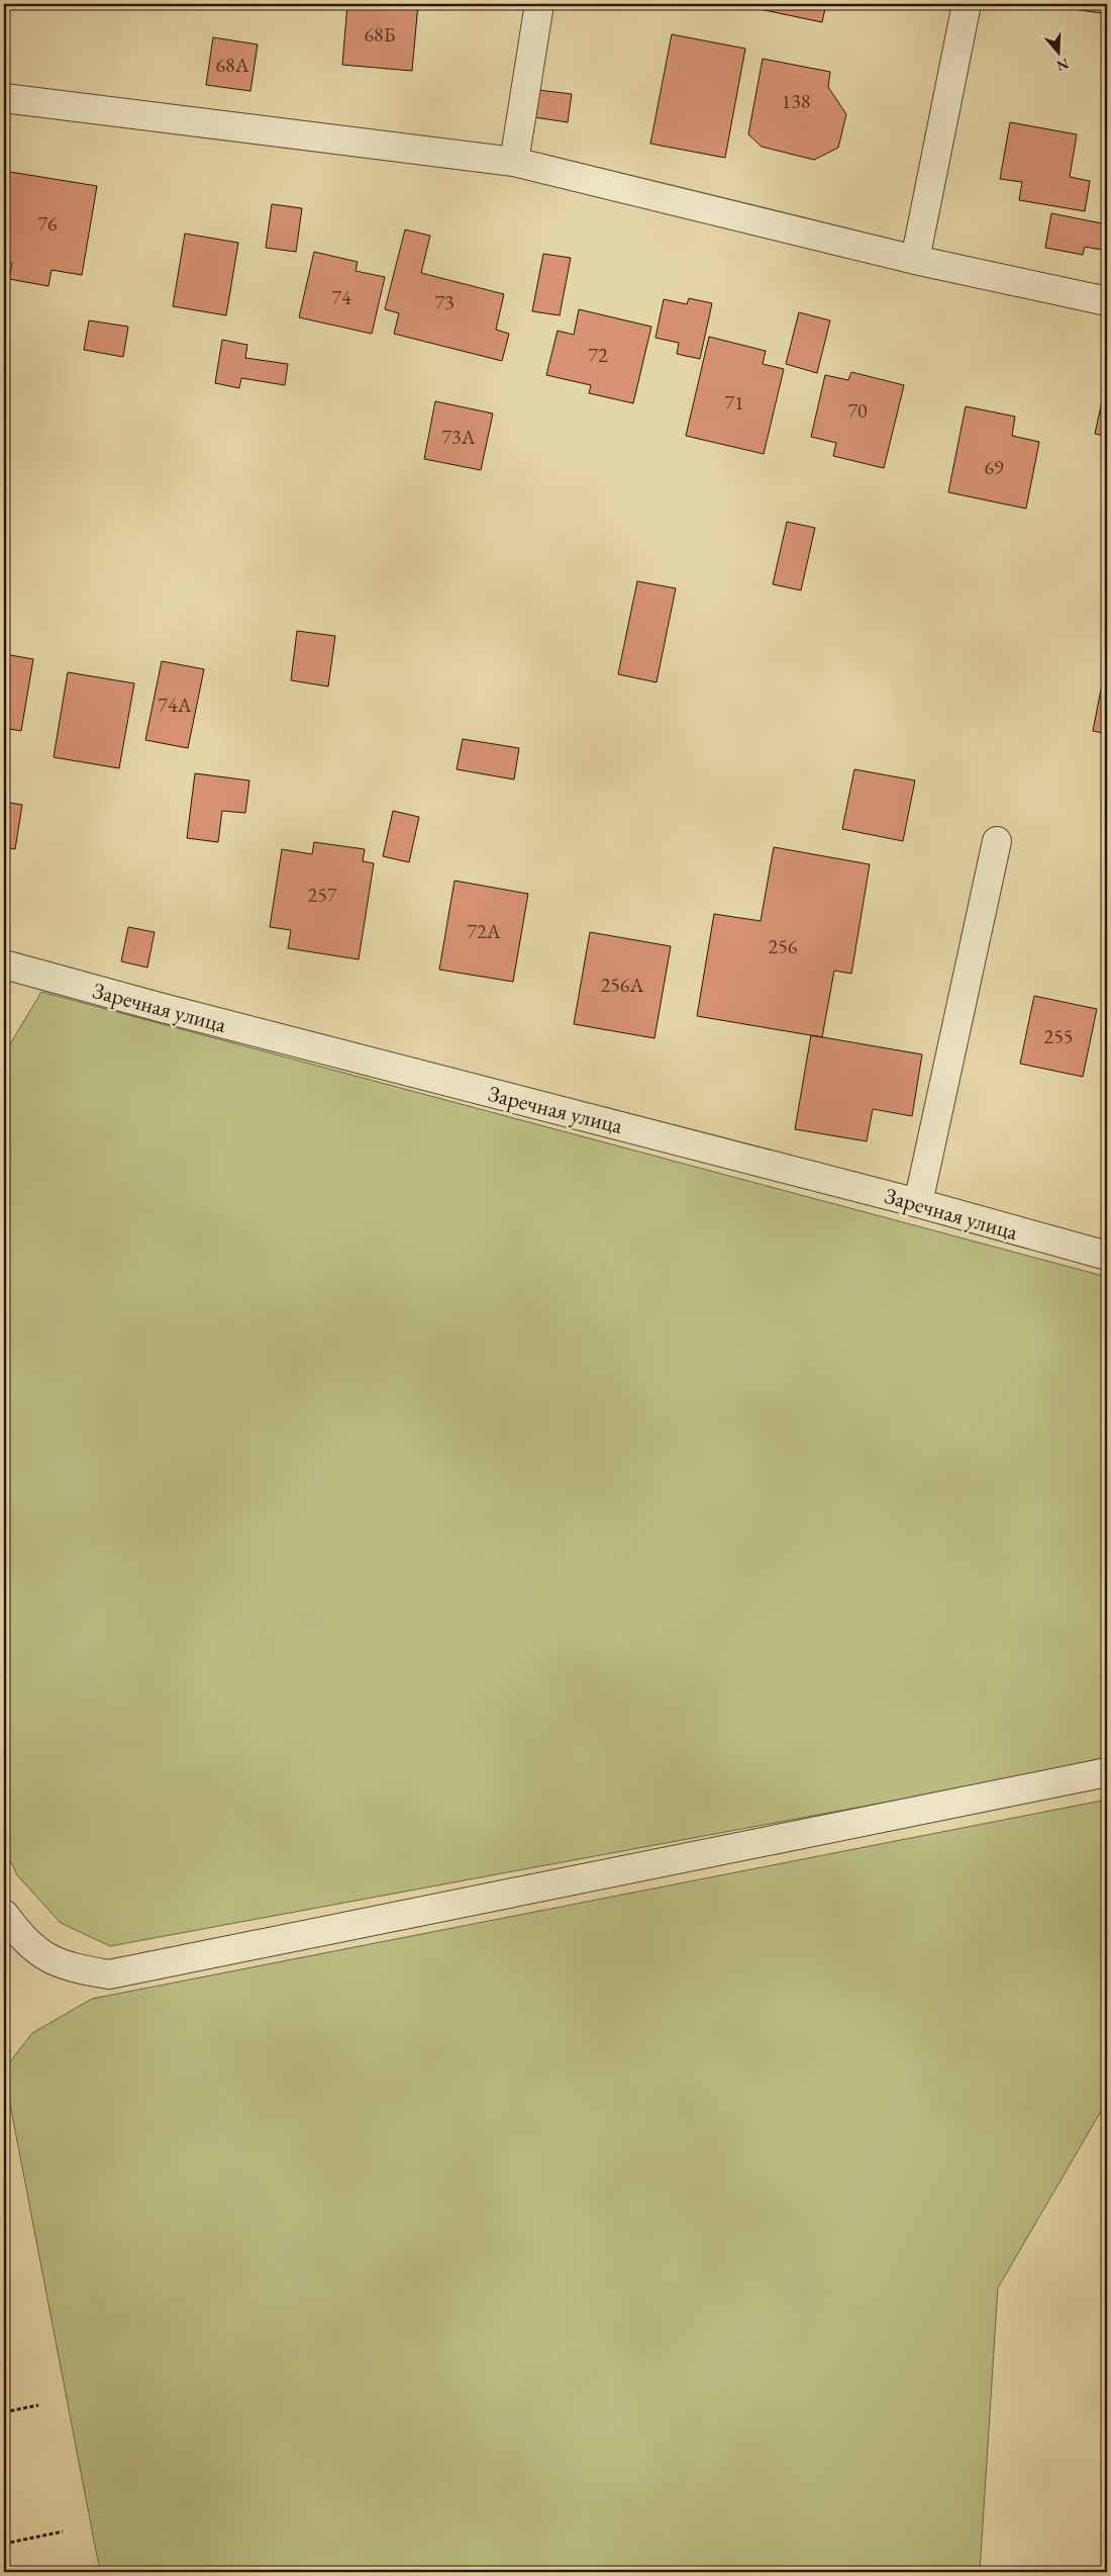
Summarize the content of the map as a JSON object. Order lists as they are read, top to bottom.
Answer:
{
  "streets": {
    "street": ["Заречная улица"]
  },
  "house_numbers": [
    "68Б",
    "68А",
    "138",
    "76",
    "74",
    "73",
    "72",
    "71",
    "70",
    "73А",
    "69",
    "74А",
    "257",
    "72А",
    "256",
    "256А",
    "255"
  ],
  "north": "bottom"
}
